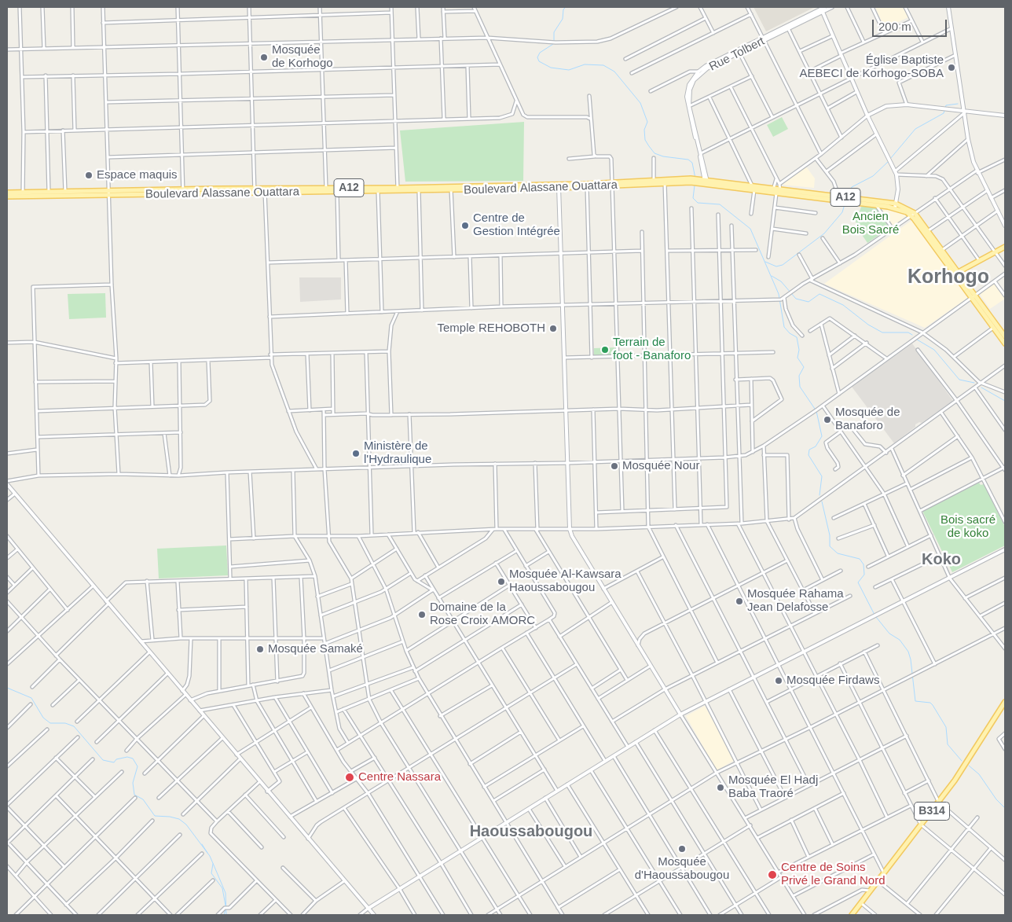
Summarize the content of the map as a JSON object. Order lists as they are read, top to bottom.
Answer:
{
  "streets": {
    "main road": ["A12", "Boulevard Alassane Ouattara", "B314"],
    "street": ["Rue Tolbert"]
  },
  "crossings": [
    ["Rue Tolbert", "Boulevard Alassane Ouattara"]
  ],
  "districts": ["Korhogo", "Koko", "Haoussabougou"],
  "parks": ["Ancien Bois Sacré", "Bois sacré de koko"],
  "places": [
    "Mosquée de Korhogo",
    "Église Baptiste AEBECI de Korhogo-SOBA",
    "Espace maquis",
    "Centre de Gestion Intégrée",
    "Temple REHOBOTH",
    "Terrain de foot - Banaforo",
    "Mosquée de Banaforo",
    "Ministère de l'Hydraulique",
    "Mosquée Nour",
    "Mosquée Al-Kawsara Haoussabougou",
    "Mosquée Rahama Jean Delafosse",
    "Domaine de la Rose Croix AMORC",
    "Mosquée Samaké",
    "Mosquée Firdaws",
    "Centre Nassara",
    "Mosquée El Hadj Baba Traoré",
    "Mosquée d'Haoussabougou",
    "Centre de Soins Privé le Grand Nord"
  ],
  "scale_bar": "200 m"
}
